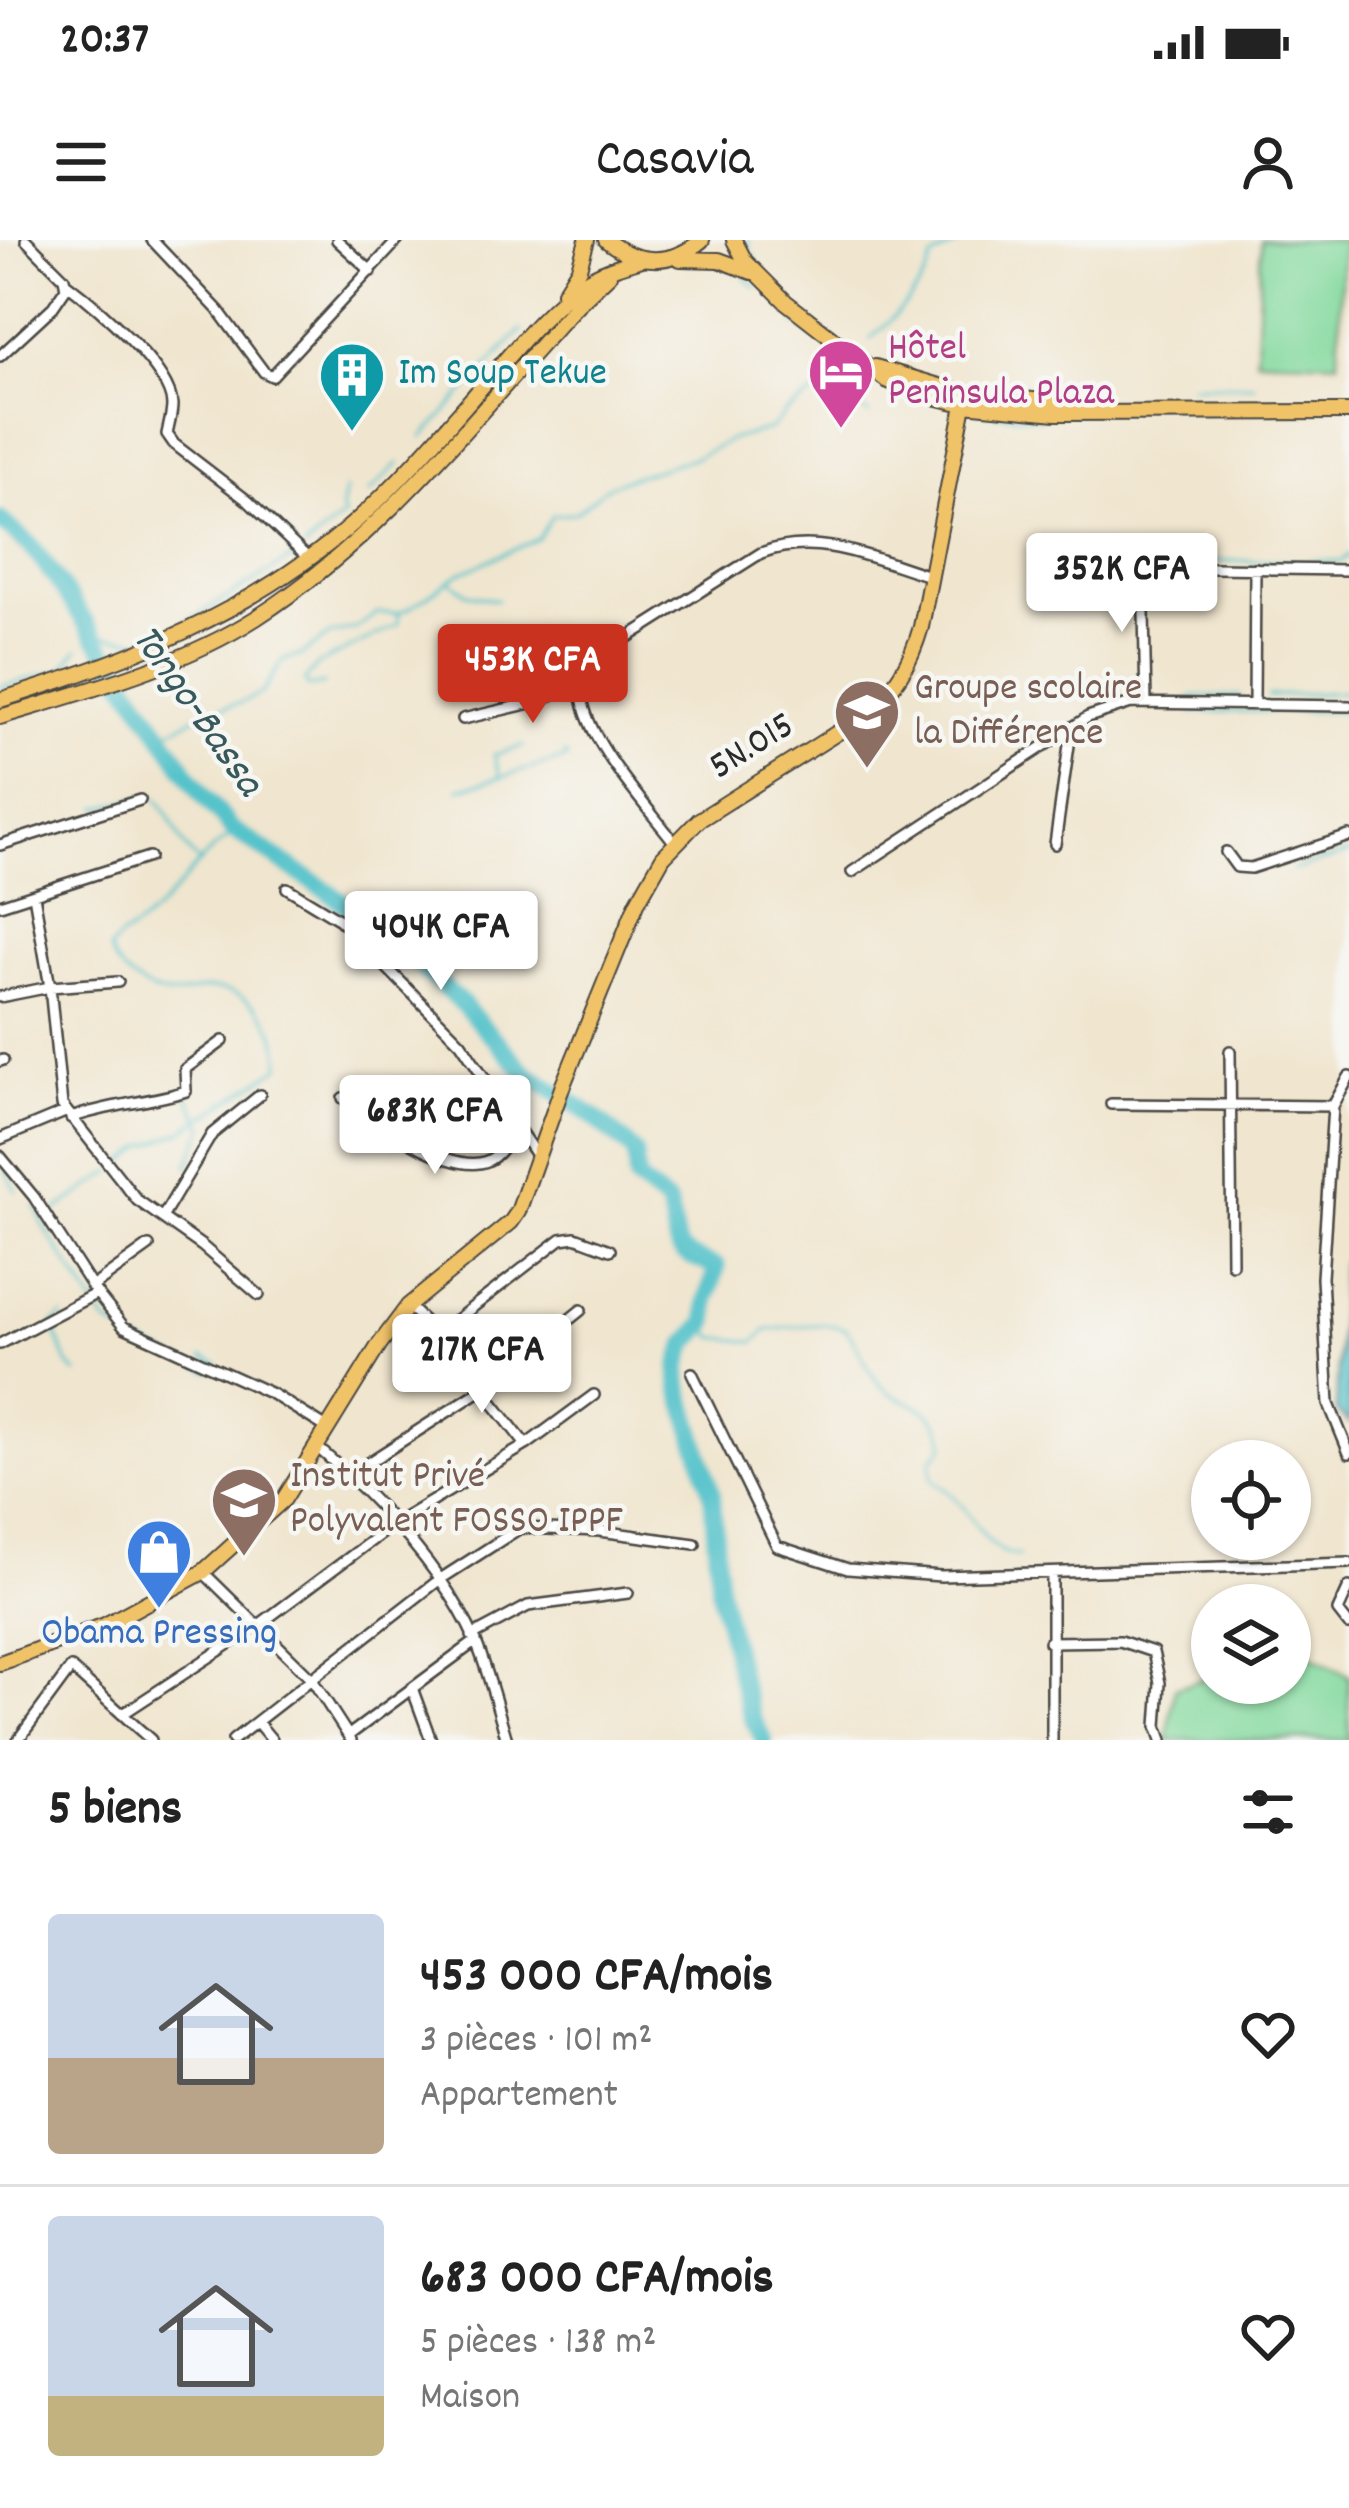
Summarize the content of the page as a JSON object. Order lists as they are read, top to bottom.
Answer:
{
  "streets": {
    "main road": ["5N.015"]
  },
  "water": ["Tongo-Bassa"],
  "places": {
    "hotel": ["Hôtel Peninsula Plaza"],
    "building": ["Im Soup Tekue"],
    "school or university": ["Groupe scolaire la Différence", "Institut Privé Polyvalent FOSSO IPPF"],
    "shop": ["Obama Pressing"]
  },
  "page": {
    "status": "20:37",
    "header": "Casavia",
    "price": [
      "352K CFA",
      "453K CFA",
      "404K CFA",
      "683K CFA",
      "217K CFA"
    ],
    "heading": "5 biens",
    "list": [
      {
        "name": "453 000 CFA/mois",
        "note": "3 pièces · 101 m² · Appartement"
      },
      {
        "name": "683 000 CFA/mois",
        "note": "5 pièces · 138 m² · Maison"
      }
    ]
  }
}
